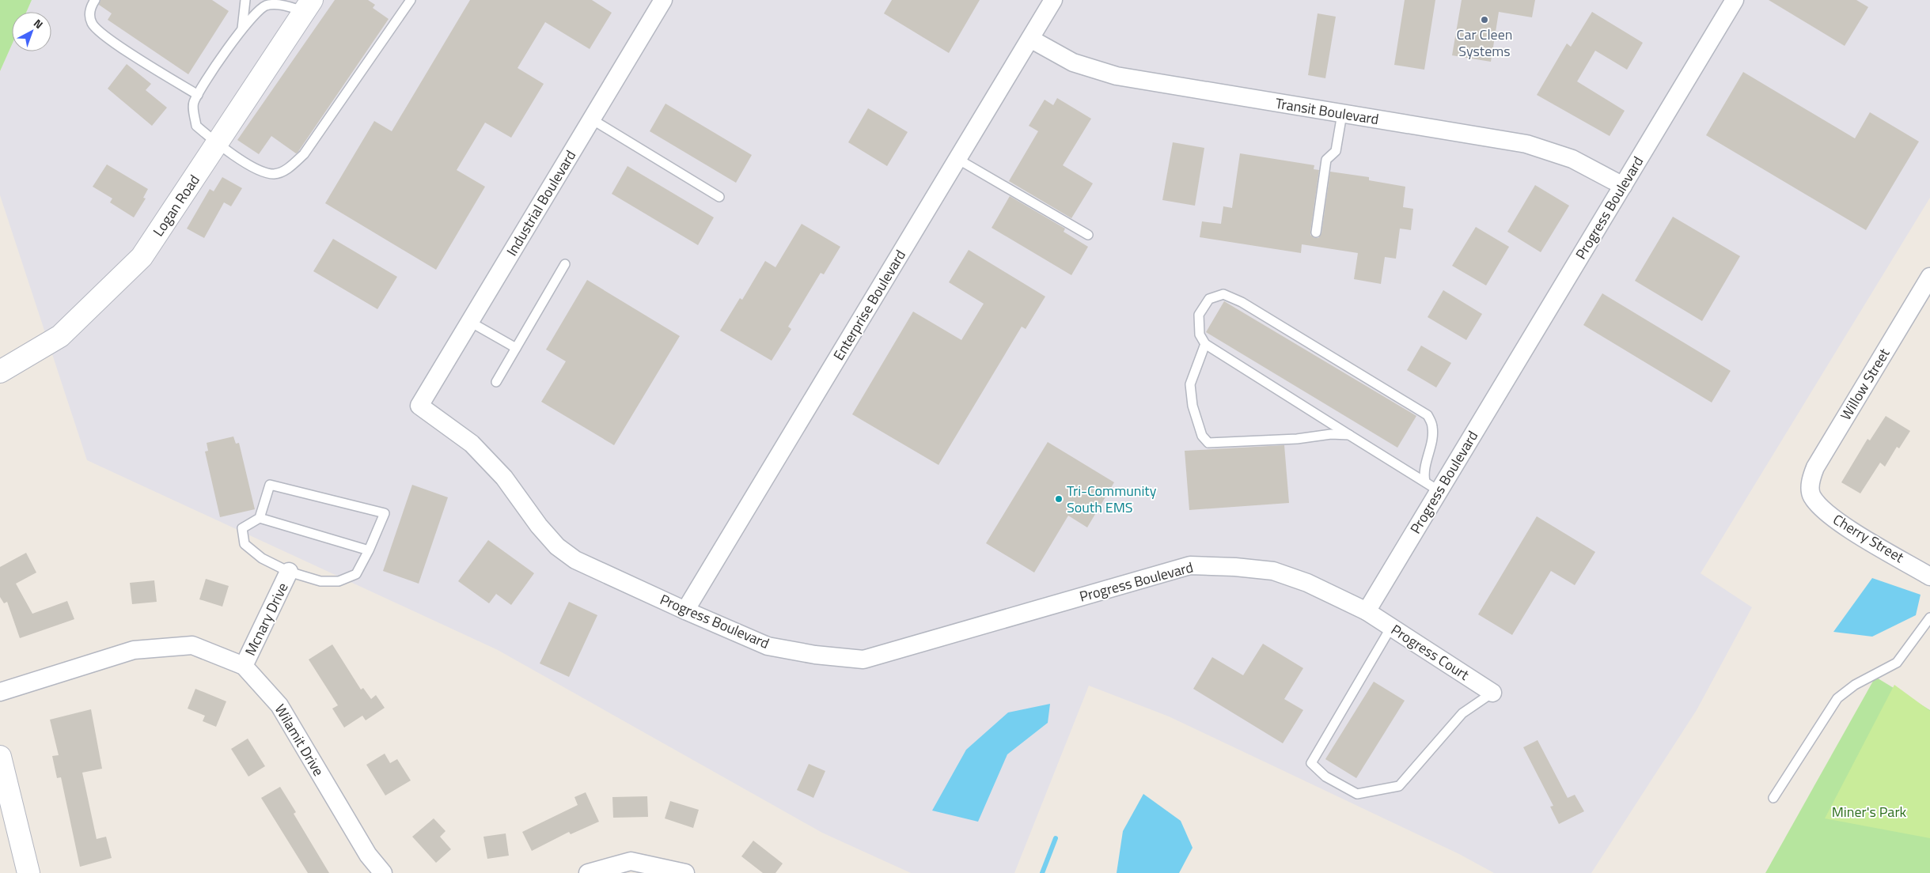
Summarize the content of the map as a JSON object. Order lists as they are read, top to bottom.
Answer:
{
  "streets": {
    "street": [
      "Transit Boulevard",
      "Industrial Boulevard",
      "Logan Road",
      "Progress Boulevard",
      "Enterprise Boulevard",
      "Willow Street",
      "Cherry Street",
      "Mcnary Drive",
      "Progress Court",
      "Wilamit Drive"
    ]
  },
  "crossings": [
    ["Transit Boulevard", "Progress Boulevard"],
    ["Transit Boulevard", "Enterprise Boulevard"],
    ["Industrial Boulevard", "Progress Boulevard"],
    ["Progress Boulevard", "Enterprise Boulevard"],
    ["Progress Boulevard", "Progress Court"],
    ["Willow Street", "Cherry Street"],
    ["Mcnary Drive", "Wilamit Drive"]
  ],
  "parks": ["Miner's Park"],
  "places": ["Car Cleen Systems", "Tri-Community South EMS"],
  "north": "top right"
}
